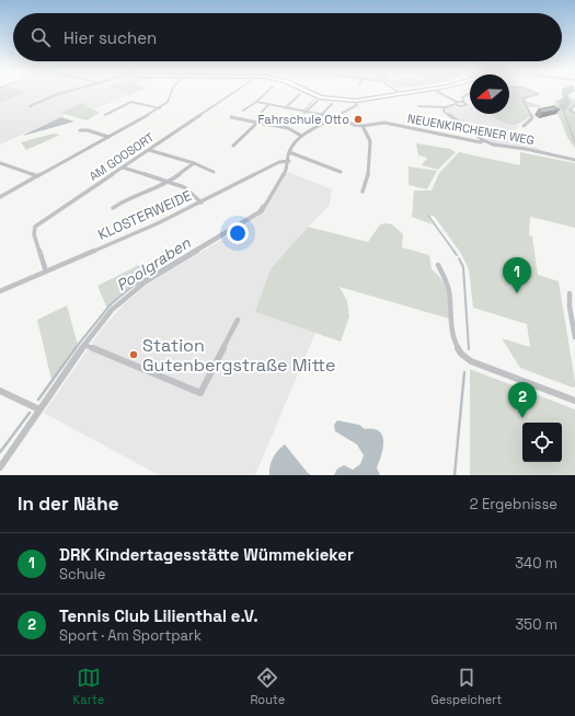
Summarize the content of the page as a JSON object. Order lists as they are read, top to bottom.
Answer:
{
  "streets": {
    "street": ["NEUENKIRCHENER WEG", "AM GOOSORT", "KLOSTERWEIDE"]
  },
  "crossings": [
    ["AM GOOSORT", "KLOSTERWEIDE"]
  ],
  "water": ["Poolgraben"],
  "places": ["Fahrschule Otto", "Station Gutenbergstraße Mitte"],
  "north": "left",
  "page": {
    "search": "Hier suchen",
    "pins": ["1", "2"],
    "heading": ["In der Nähe", "2 Ergebnisse"],
    "list": [
      {
        "mark": "1",
        "name": "DRK Kindertagesstätte Wümmekieker",
        "note": "Schule",
        "value": "340 m"
      },
      {
        "mark": "2",
        "name": "Tennis Club Lilienthal e.V.",
        "note": "Sport · Am Sportpark",
        "value": "350 m"
      }
    ],
    "nav": ["Karte", "Route", "Gespeichert"]
  }
}
